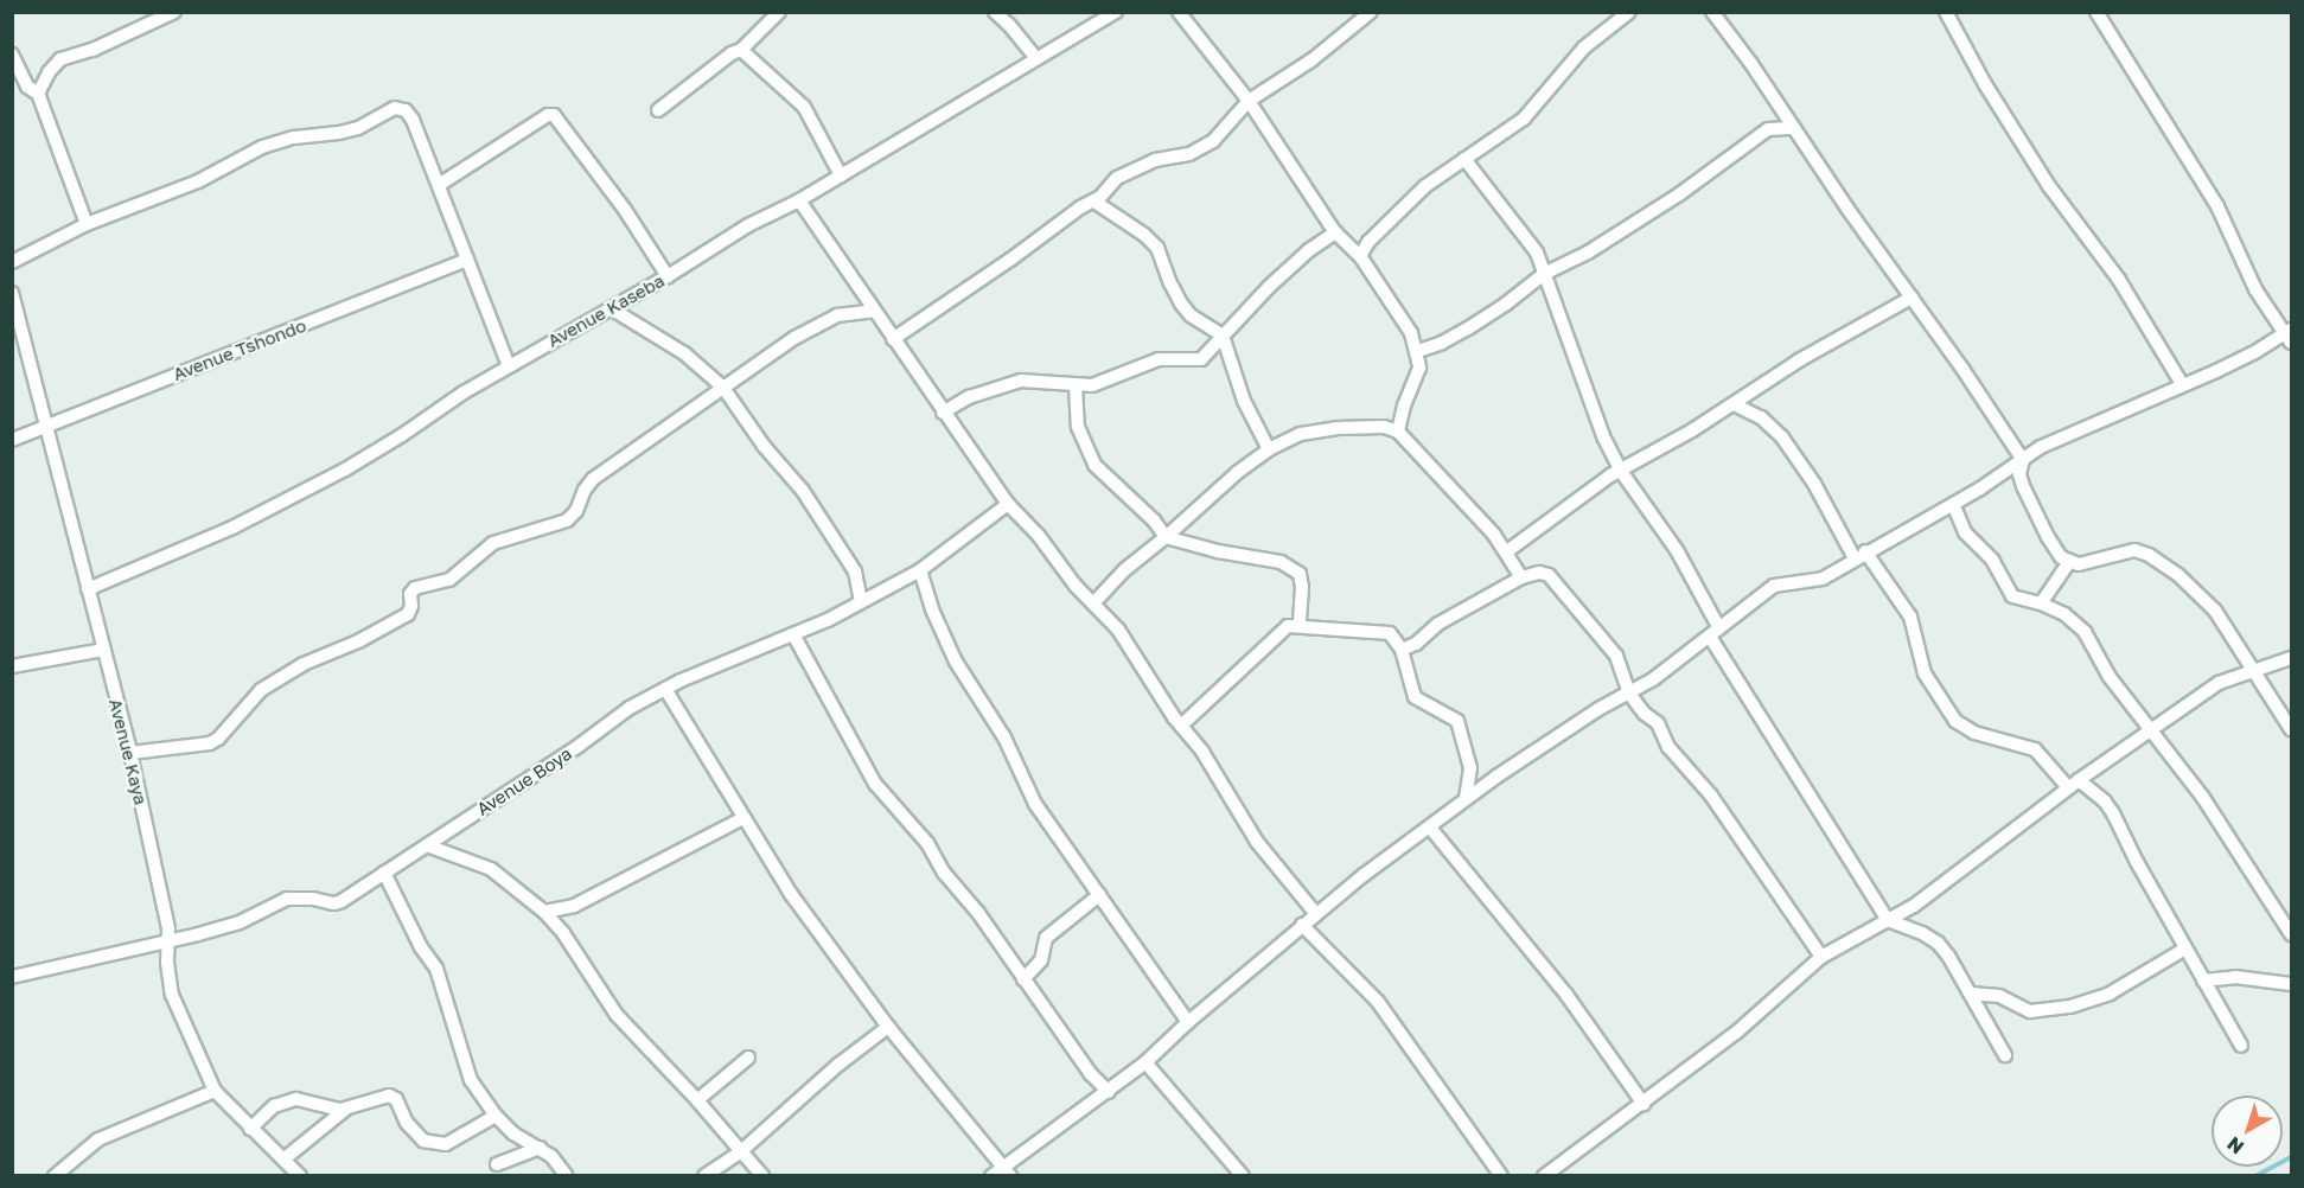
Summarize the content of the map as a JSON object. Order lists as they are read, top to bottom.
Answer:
{
  "streets": {
    "street": [
      "Avenue Kaseba",
      "Avenue Tshondo",
      "Avenue Kaya",
      "Avenue Boya"
    ]
  },
  "crossings": [
    ["Avenue Kaseba", "Avenue Kaya"],
    ["Avenue Tshondo", "Avenue Kaya"],
    ["Avenue Kaya", "Avenue Boya"]
  ],
  "north": "bottom left"
}
